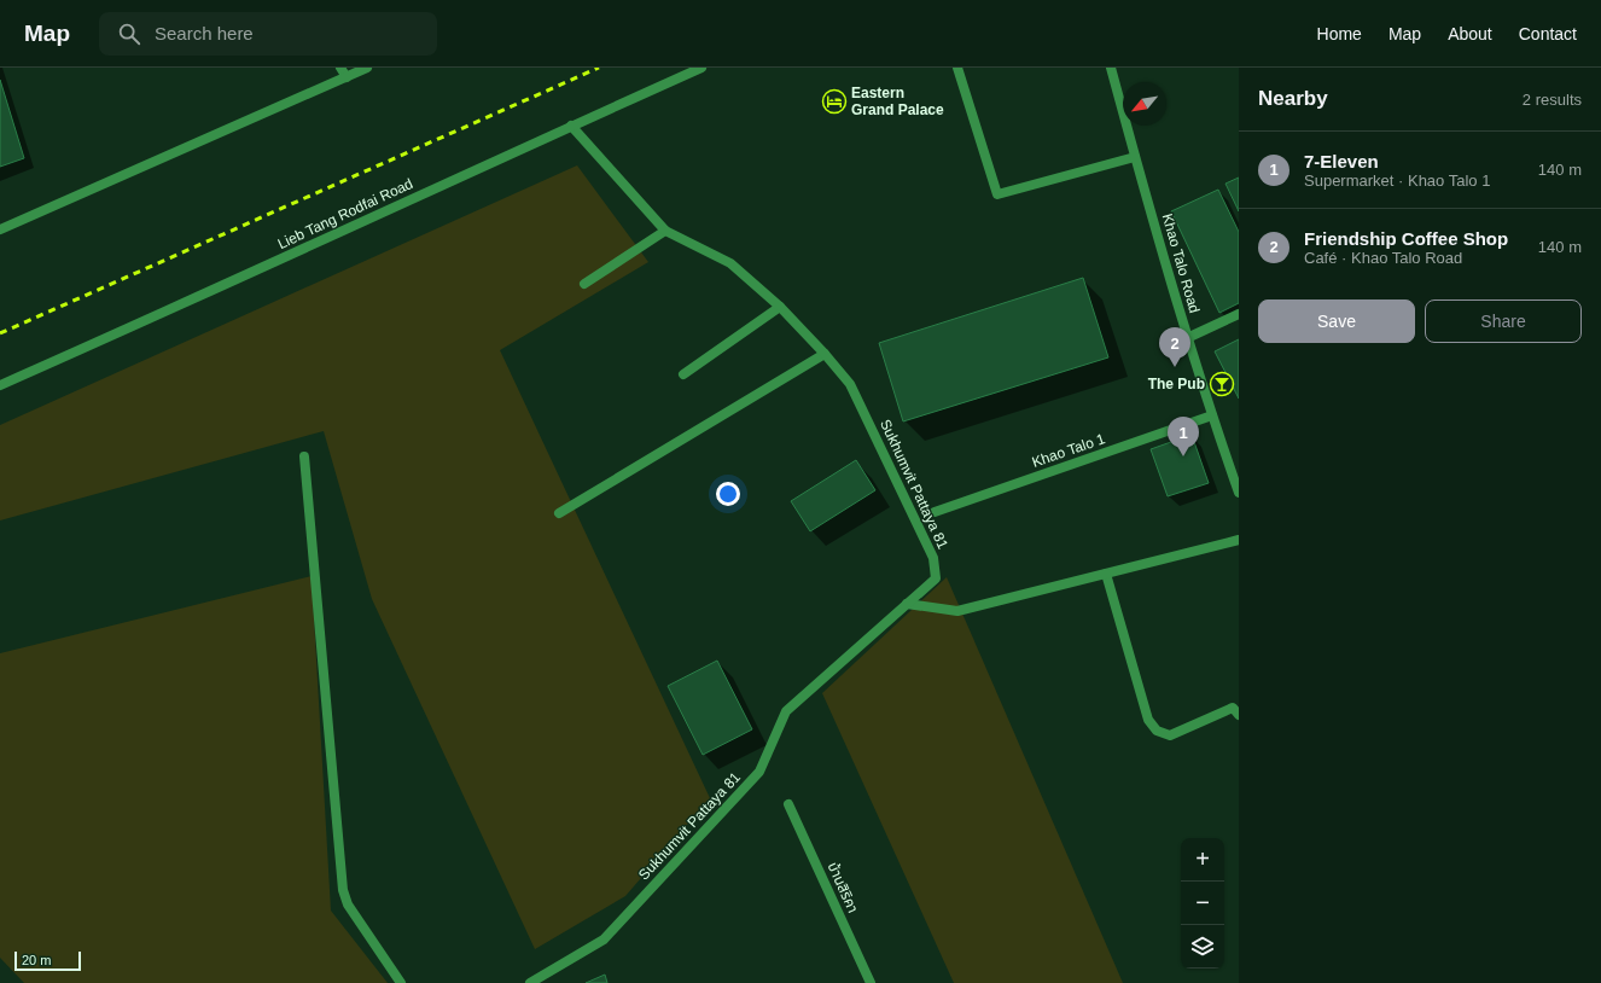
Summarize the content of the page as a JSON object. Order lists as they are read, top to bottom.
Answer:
{
  "streets": {
    "street": [
      "Lieb Tang Rodfai Road",
      "Khao Talo Road",
      "Khao Talo 1",
      "Sukhumvit Pattaya 81",
      "บ้านสิริคา"
    ]
  },
  "crossings": [
    ["Lieb Tang Rodfai Road", "Sukhumvit Pattaya 81"],
    ["Khao Talo Road", "Khao Talo 1"]
  ],
  "places": {
    "hotel": ["Eastern Grand Palace"],
    "bar": ["The Pub"]
  },
  "scale_bar": "20 m",
  "north": "bottom left",
  "page": {
    "header": "Map",
    "search": "Search here",
    "nav": [
      "Home",
      "Map",
      "About",
      "Contact"
    ],
    "heading": ["Nearby", "2 results"],
    "list": [
      {
        "mark": "1",
        "name": "7-Eleven",
        "note": "Supermarket · Khao Talo 1",
        "value": "140 m"
      },
      {
        "mark": "2",
        "name": "Friendship Coffee Shop",
        "note": "Café · Khao Talo Road",
        "value": "140 m"
      }
    ],
    "buttons": ["Save", "Share"],
    "pins": ["2", "1"],
    "map_buttons": ["+", "−"],
    "scale": "20 m"
  }
}
